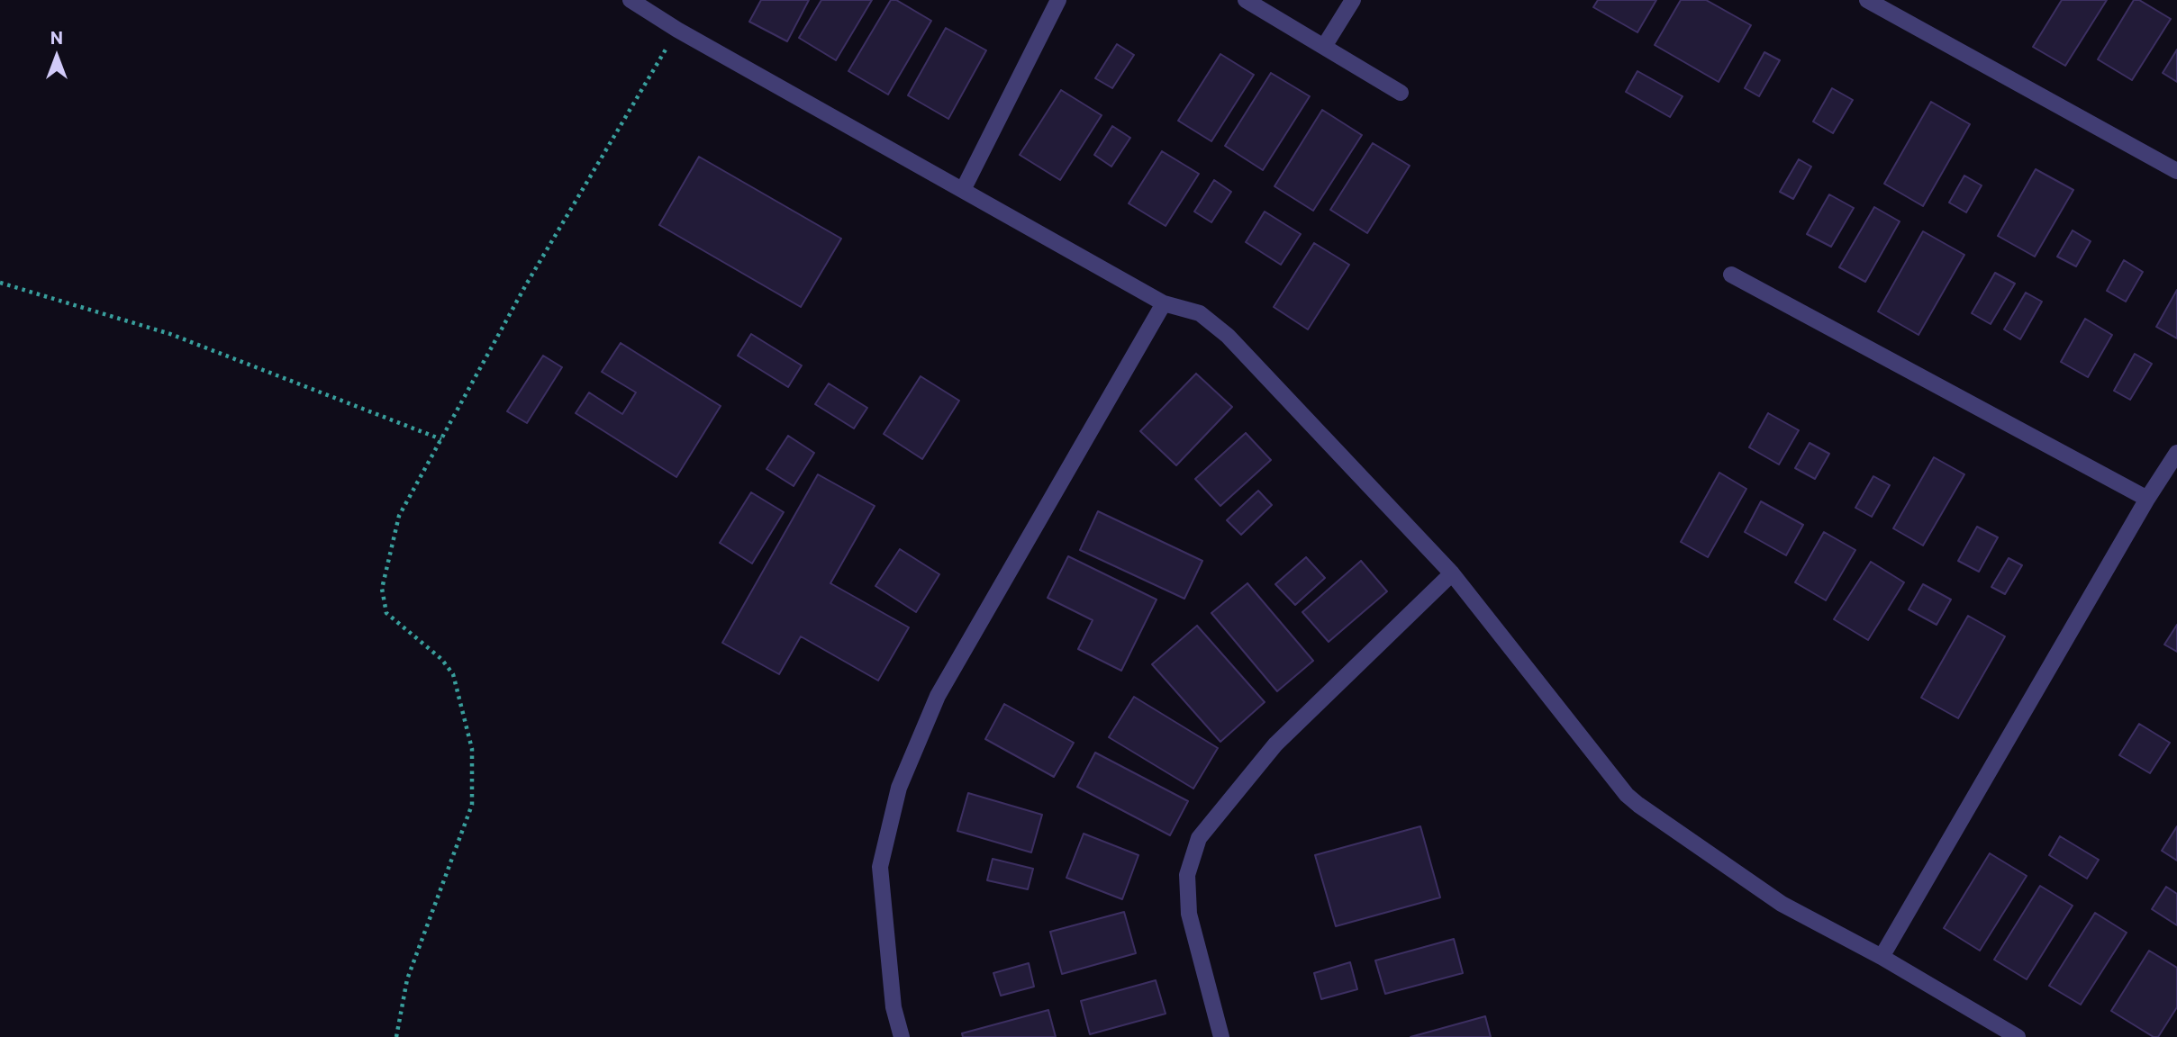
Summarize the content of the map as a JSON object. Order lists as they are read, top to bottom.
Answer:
{
  "north": "top"
}
